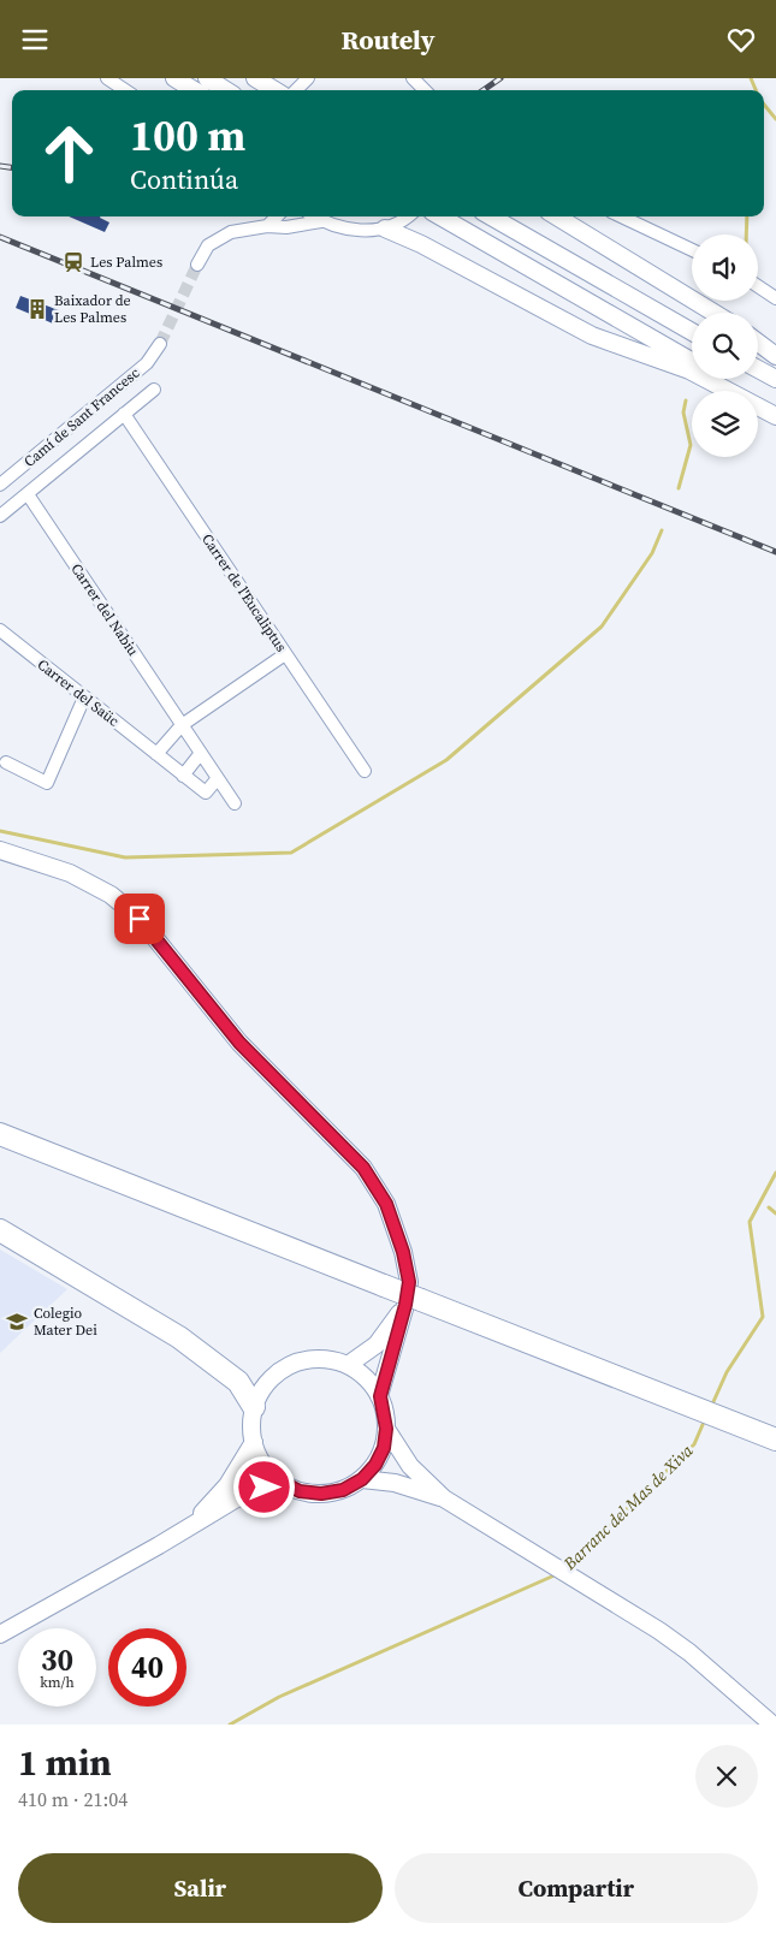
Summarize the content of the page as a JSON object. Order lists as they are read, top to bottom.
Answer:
{
  "streets": {
    "street": [
      "Camí de Sant Francesc",
      "Carrer de l'Eucaliptus",
      "Carrer del Nabiu",
      "Carrer del Saüc"
    ]
  },
  "crossings": [
    ["Camí de Sant Francesc", "Carrer de l'Eucaliptus"],
    ["Camí de Sant Francesc", "Carrer del Nabiu"],
    ["Carrer del Nabiu", "Carrer del Saüc"]
  ],
  "water": ["Barranc del Mas de Xiva"],
  "places": {
    "station": ["Les Palmes"],
    "building": ["Baixador de Les Palmes"],
    "school or university": ["Colegio Mater Dei"]
  },
  "page": {
    "header": "Routely",
    "turn": ["100 m", "Continúa"],
    "speed": "30 km/h",
    "limit": "40",
    "heading": ["1 min", "410 m · 21:04"],
    "buttons": ["Salir", "Compartir"]
  }
}
